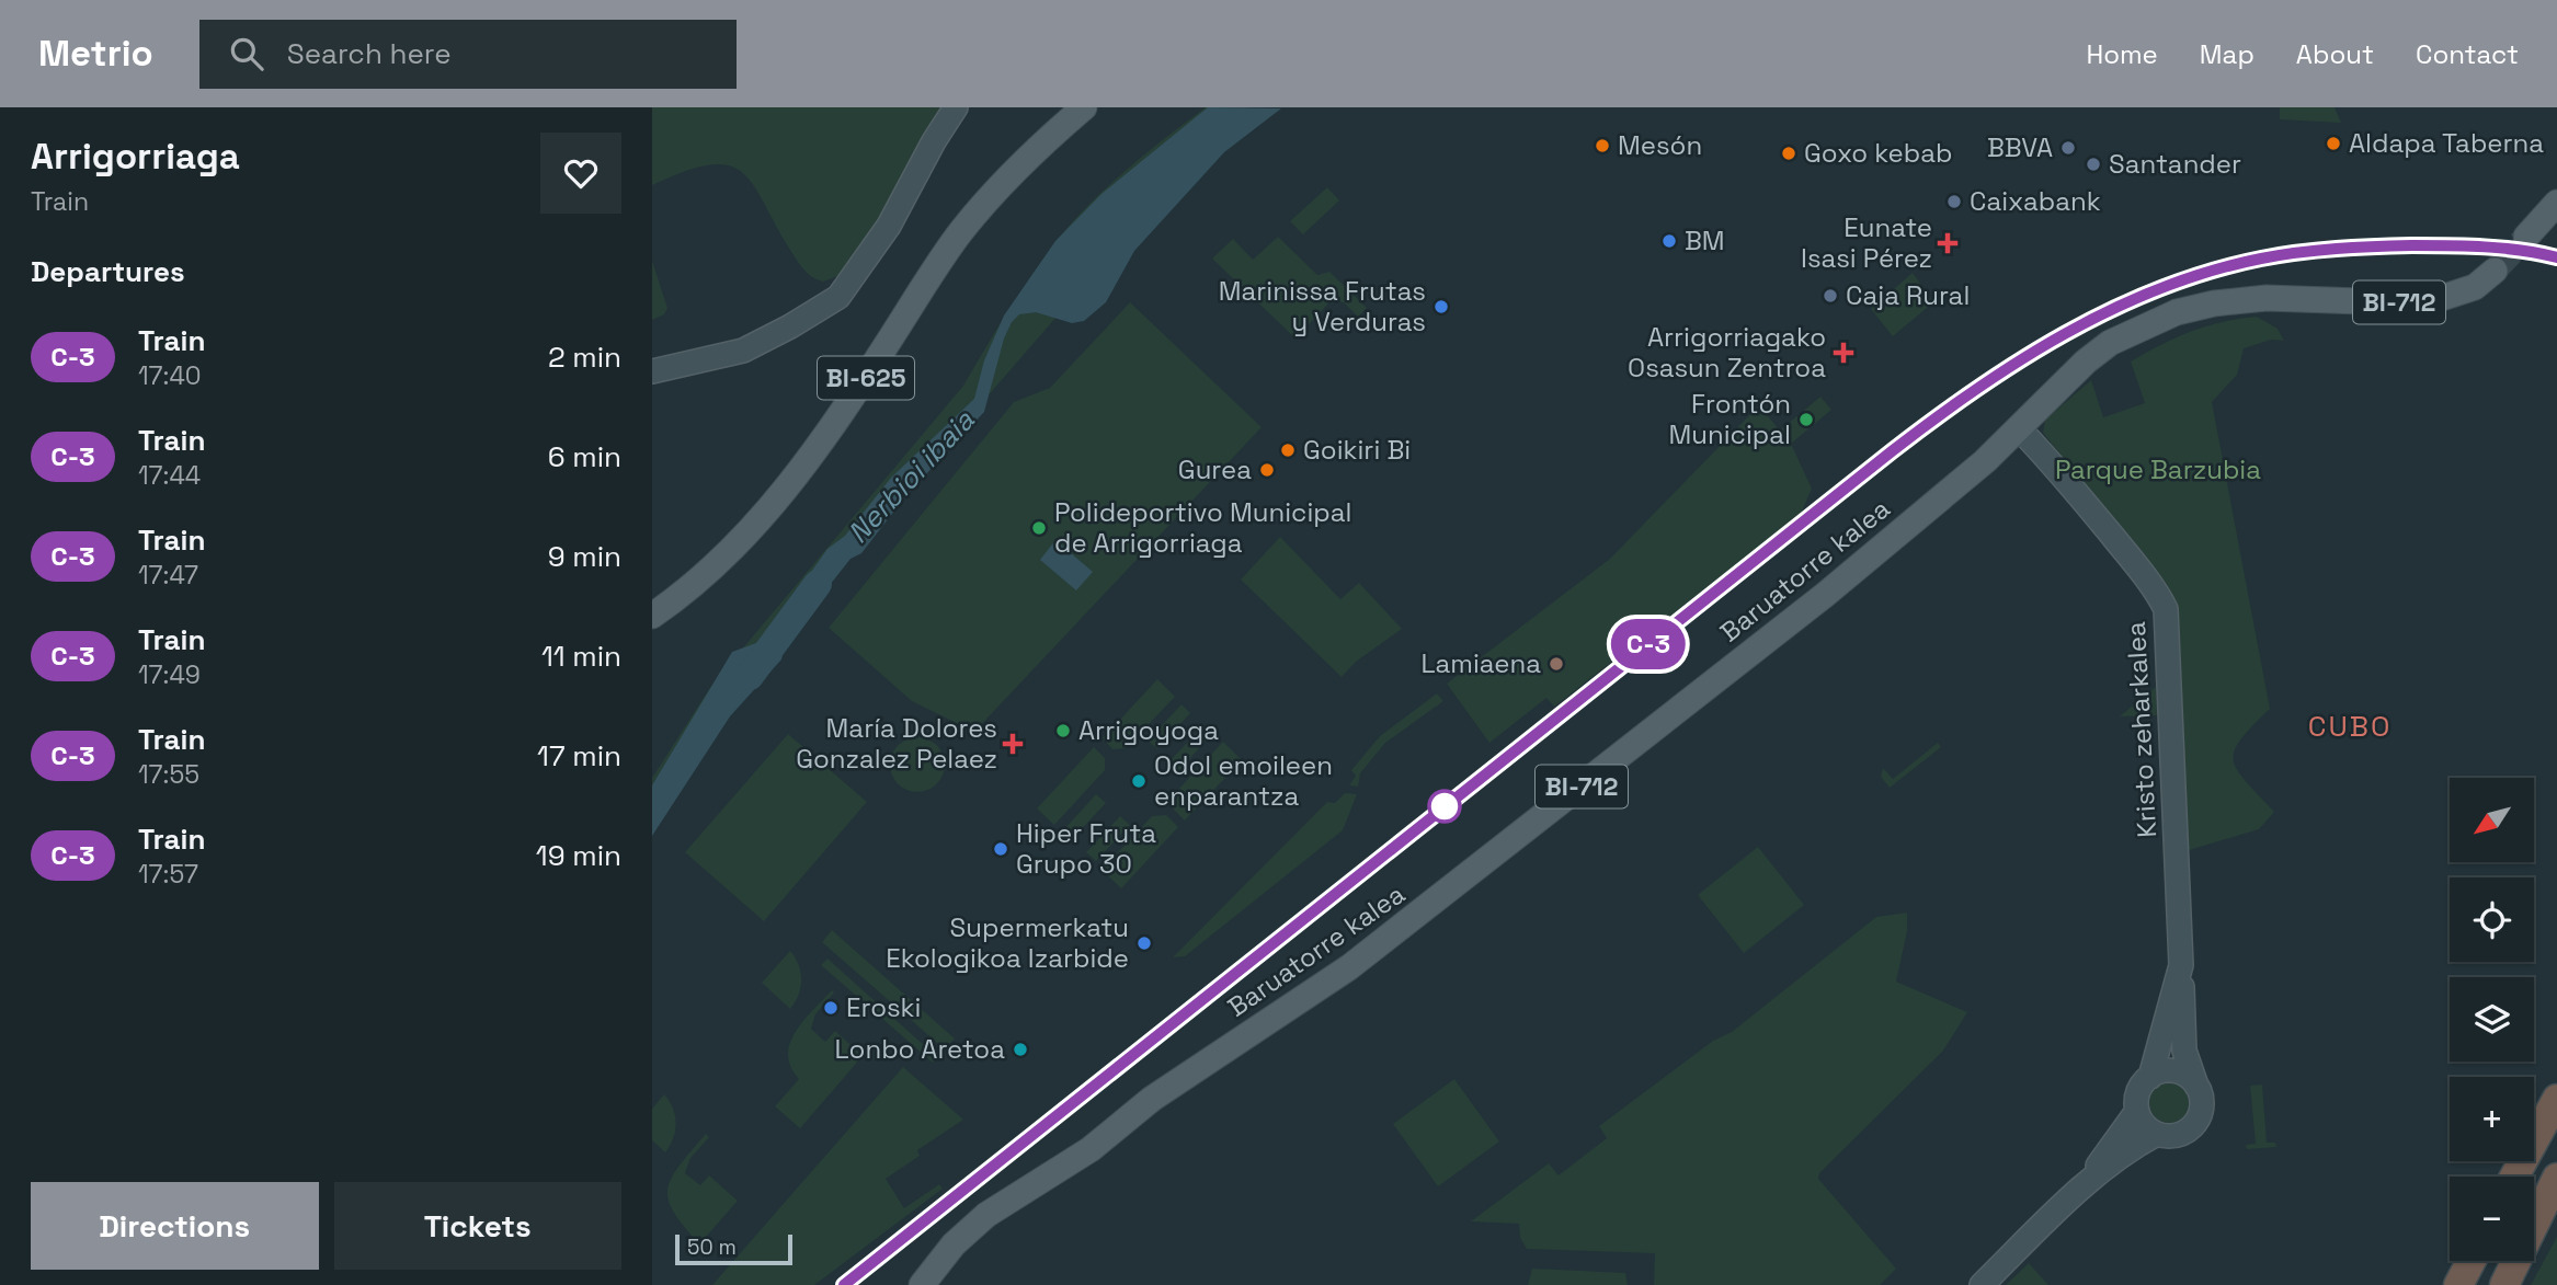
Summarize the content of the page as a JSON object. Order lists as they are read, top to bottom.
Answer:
{
  "streets": {
    "main road": ["BI-712", "BI-625", "Baruatorre kalea"],
    "street": ["Kristo zeharkalea"]
  },
  "crossings": [
    ["Baruatorre kalea", "Kristo zeharkalea"]
  ],
  "districts": ["CUBO"],
  "water": ["Nerbioi ibaia"],
  "parks": ["Parque Barzubia"],
  "places": {
    "other": [
      "Aldapa Taberna",
      "Mesón",
      "BBVA",
      "Goxo kebab",
      "Santander",
      "Caixabank",
      "BM",
      "Caja Rural",
      "Marinissa Frutas y Verduras",
      "Frontón Municipal",
      "Goikiri Bi",
      "Gurea",
      "Polideportivo Municipal de Arrigorriaga",
      "Lamiaena",
      "Arrigoyoga",
      "Odol emoileen enparantza",
      "Hiper Fruta Grupo 30",
      "Supermerkatu Ekologikoa Izarbide",
      "Eroski",
      "Lonbo Aretoa"
    ],
    "health": ["Eunate Isasi Pérez", "Arrigorriagako Osasun Zentroa", "María Dolores Gonzalez Pelaez"]
  },
  "scale_bar": "50 m",
  "north": "bottom left",
  "page": {
    "header": "Metrio",
    "search": "Search here",
    "nav": [
      "Home",
      "Map",
      "About",
      "Contact"
    ],
    "heading": [
      ["Arrigorriaga", "Train"],
      "Departures"
    ],
    "on_map": "C-3",
    "list": [
      {
        "mark": "C-3",
        "name": "Train",
        "note": "17:40",
        "value": "2 min"
      },
      {
        "mark": "C-3",
        "name": "Train",
        "note": "17:44",
        "value": "6 min"
      },
      {
        "mark": "C-3",
        "name": "Train",
        "note": "17:47",
        "value": "9 min"
      },
      {
        "mark": "C-3",
        "name": "Train",
        "note": "17:49",
        "value": "11 min"
      },
      {
        "mark": "C-3",
        "name": "Train",
        "note": "17:55",
        "value": "17 min"
      },
      {
        "mark": "C-3",
        "name": "Train",
        "note": "17:57",
        "value": "19 min"
      }
    ],
    "map_buttons": ["+", "−"],
    "buttons": ["Directions", "Tickets"],
    "scale": "50 m"
  }
}
